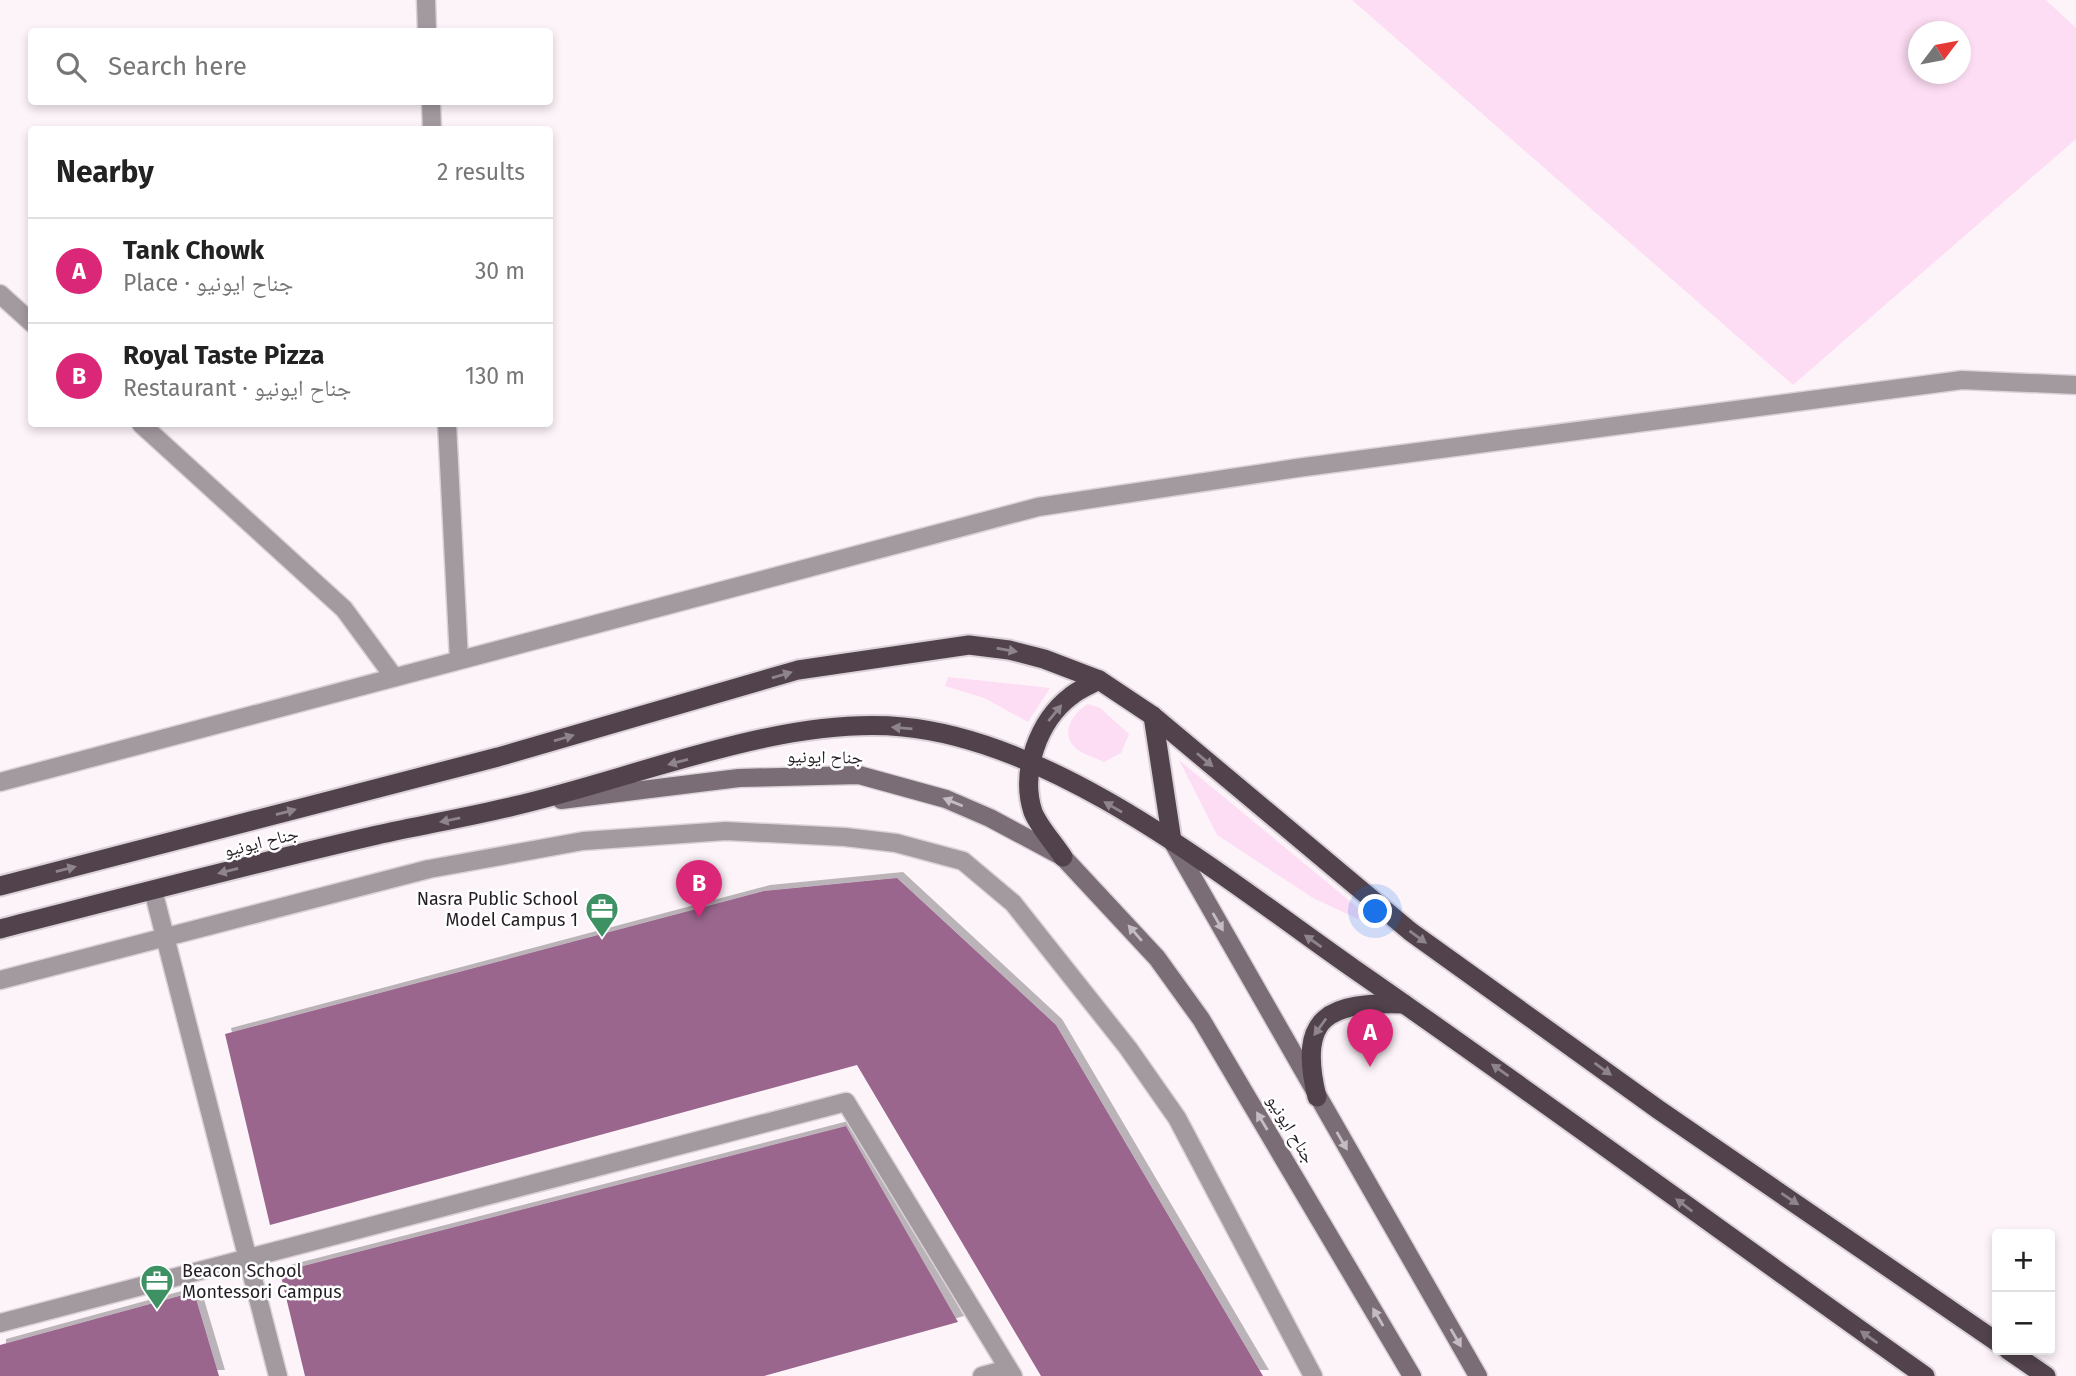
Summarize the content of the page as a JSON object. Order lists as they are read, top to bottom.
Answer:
{
  "streets": {
    "highway": ["جناح ایونیو"]
  },
  "places": {
    "office": ["Nasra Public School Model Campus 1", "Beacon School Montessori Campus"]
  },
  "north": "top right",
  "page": {
    "search": "Search here",
    "heading": ["Nearby", "2 results"],
    "list": [
      {
        "mark": "A",
        "name": "Tank Chowk",
        "note": "Place · جناح ایونیو",
        "value": "30 m"
      },
      {
        "mark": "B",
        "name": "Royal Taste Pizza",
        "note": "Restaurant · جناح ایونیو",
        "value": "130 m"
      }
    ],
    "pins": ["B", "A"],
    "map_buttons": ["+", "−"]
  }
}
